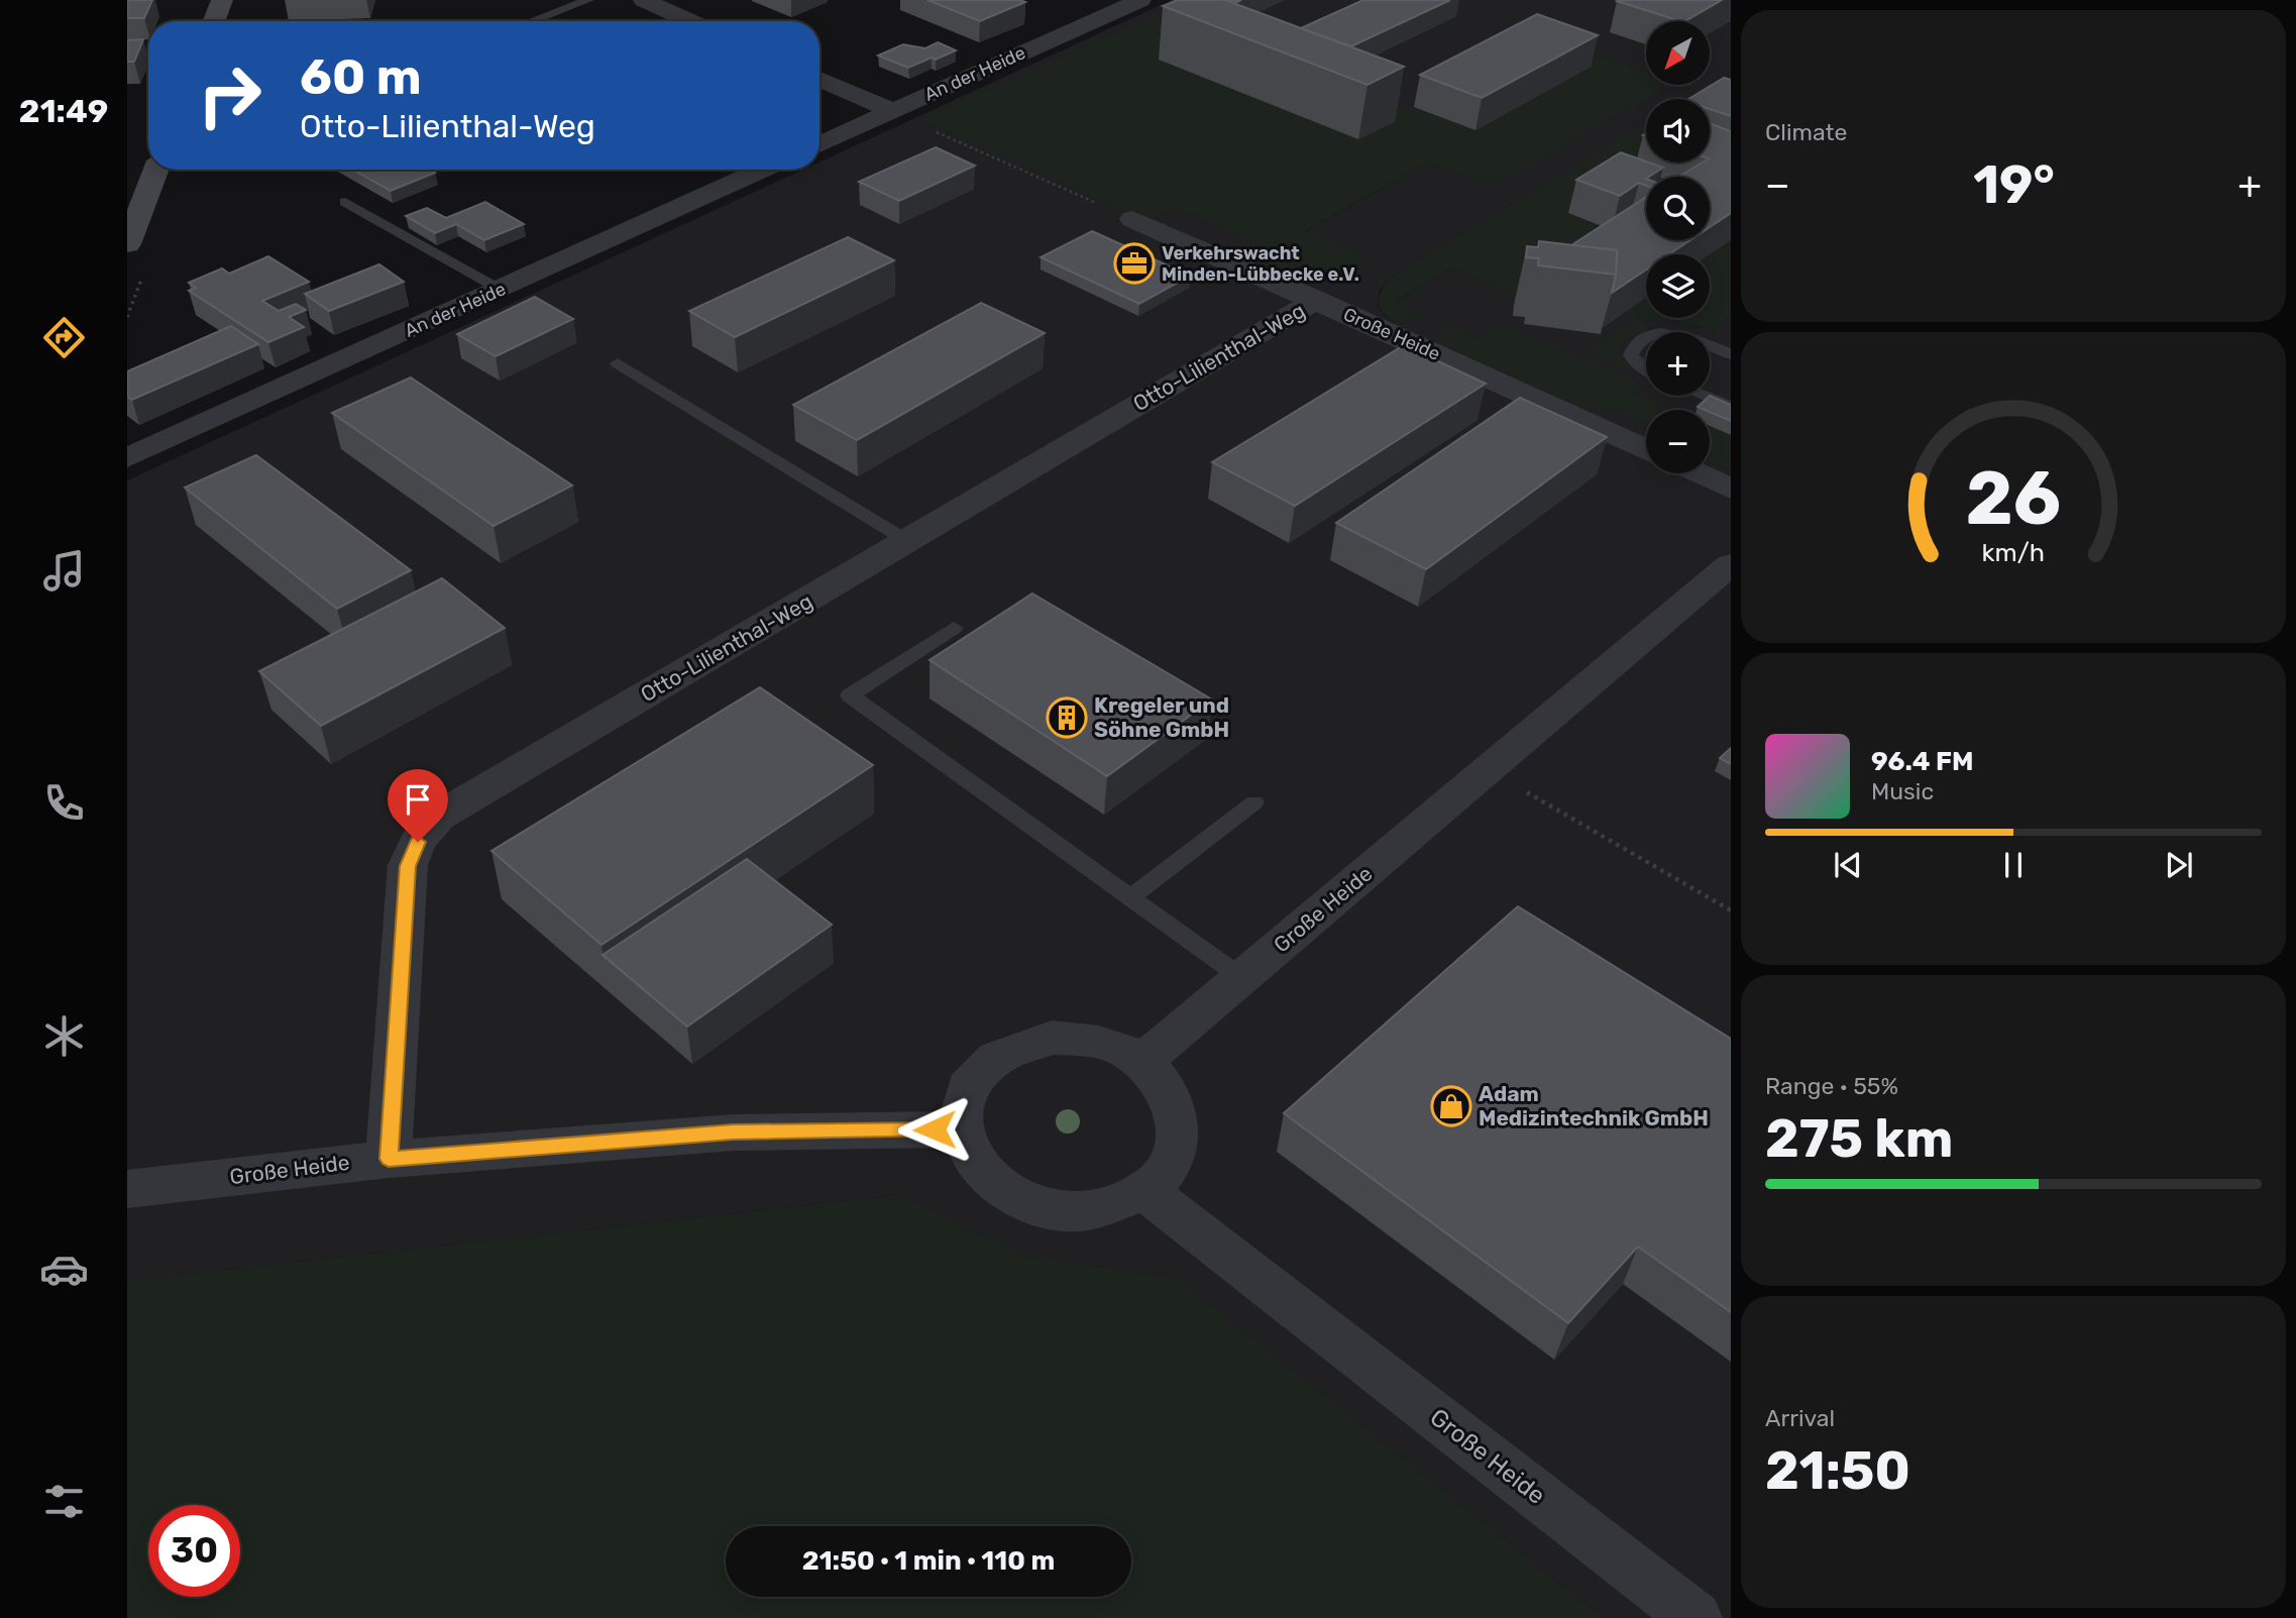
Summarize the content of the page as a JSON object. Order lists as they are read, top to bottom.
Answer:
{
  "streets": {
    "street": ["An der Heide", "Große Heide", "Otto-Lilienthal-Weg"]
  },
  "crossings": [
    ["Große Heide", "Otto-Lilienthal-Weg"]
  ],
  "places": {
    "office": ["Verkehrswacht Minden-Lübbecke e.V."],
    "building": ["Kregeler und Söhne GmbH"],
    "shop": ["Adam Medizintechnik GmbH"]
  },
  "north": "bottom left",
  "page": {
    "tabs": "21:49",
    "tile": [
      "Climate",
      ["Range · 55%", "275 km"],
      ["Arrival", "21:50"]
    ],
    "map_buttons": ["+", "−"],
    "turn": ["60 m", "Otto-Lilienthal-Weg"],
    "heat": ["−", "19°", "+"],
    "song": ["96.4 FM", "Music"],
    "limit": "30",
    "trip": "21:50 · 1 min · 110 m",
    "gauge": ["26", "km/h"]
  }
}
